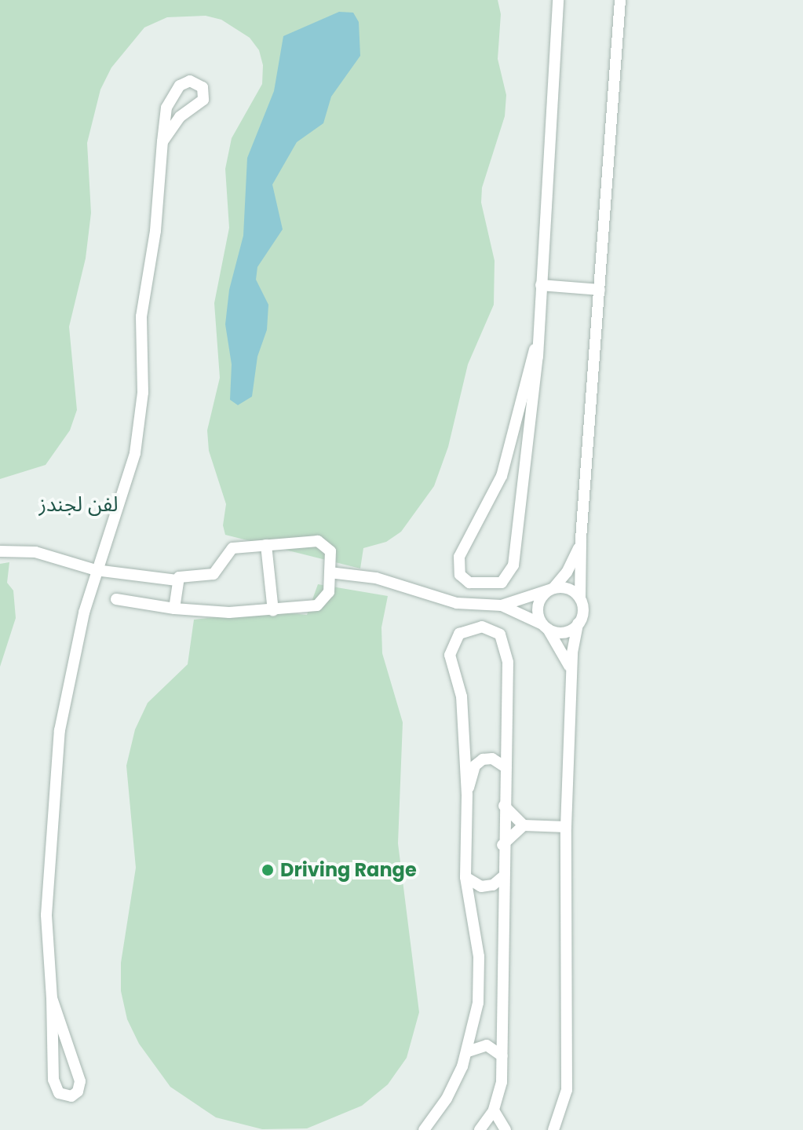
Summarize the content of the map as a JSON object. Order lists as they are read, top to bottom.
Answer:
{
  "districts": ["لفن لجندز"],
  "places": ["Driving Range"]
}
